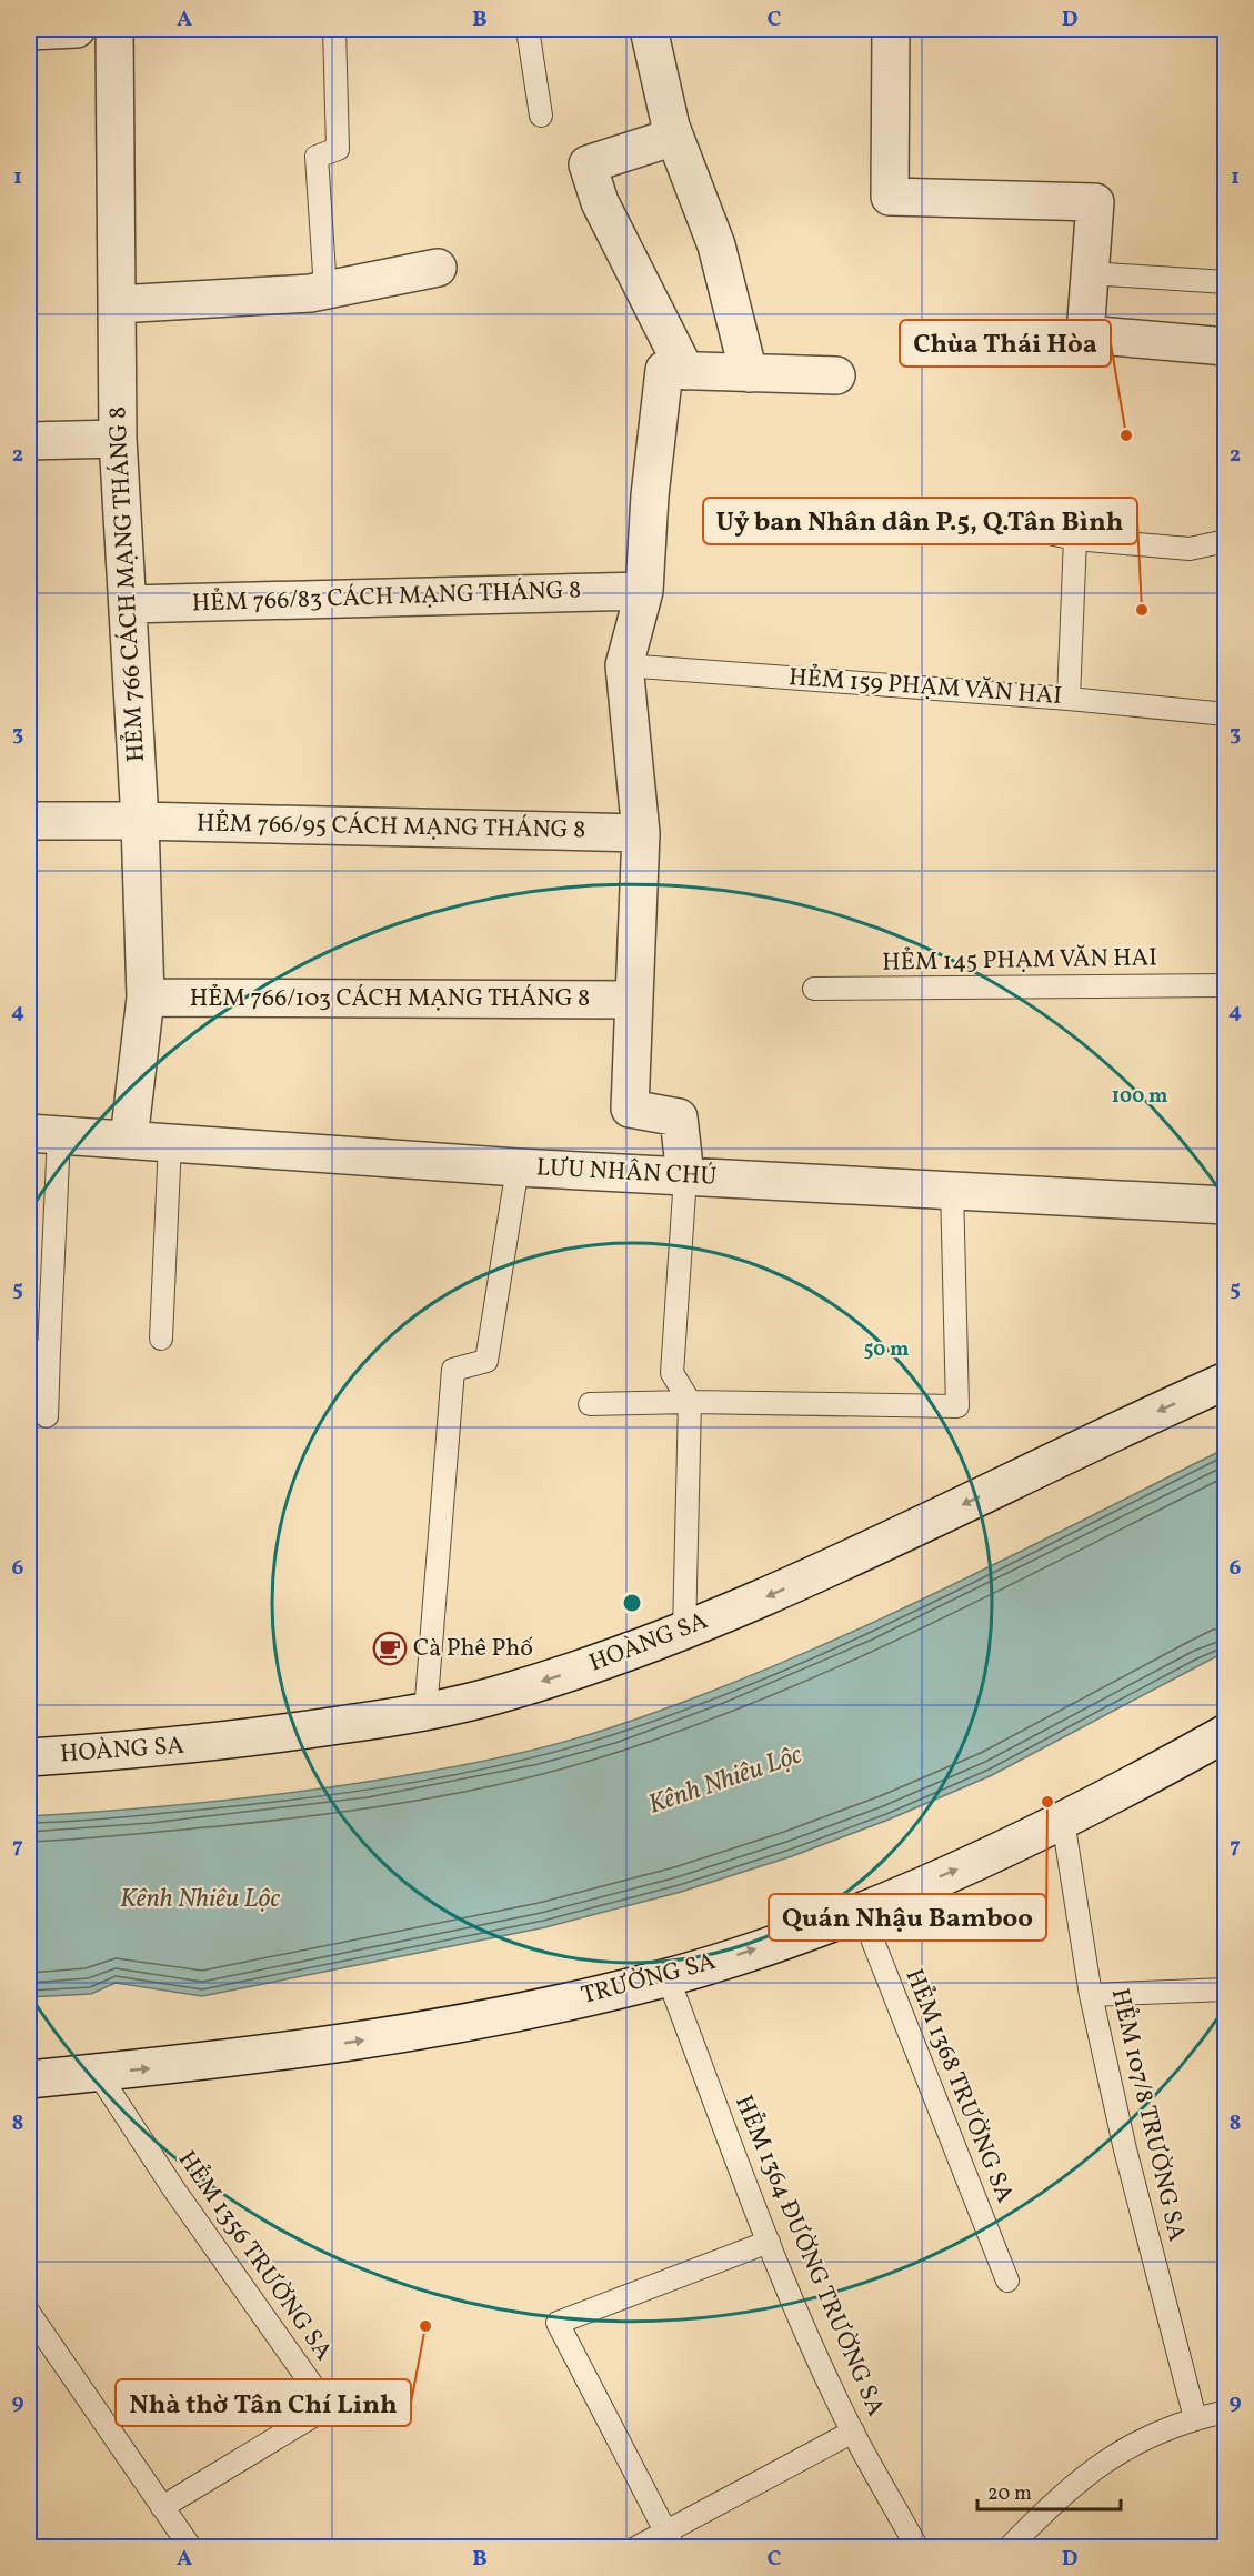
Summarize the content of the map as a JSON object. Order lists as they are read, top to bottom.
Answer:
{
  "streets": {
    "street": [
      "HẺM 766 CÁCH MẠNG THÁNG 8",
      "HẺM 766/83 CÁCH MẠNG THÁNG 8",
      "HẺM 766/95 CÁCH MẠNG THÁNG 8",
      "HẺM 766/103 CÁCH MẠNG THÁNG 8",
      "LƯU NHÂN CHÚ",
      "HOÀNG SA",
      "TRƯỜNG SA"
    ],
    "lane": [
      "HẺM 159 PHẠM VĂN HAI",
      "HẺM 145 PHẠM VĂN HAI",
      "HẺM 1368 TRƯỜNG SA",
      "HẺM 107/8 TRƯỜNG SA",
      "HẺM 1356 TRƯỜNG SA",
      "HẺM 1364 ĐƯỜNG TRƯỜNG SA"
    ]
  },
  "crossings": [
    ["HẺM 766 CÁCH MẠNG THÁNG 8", "HẺM 766/83 CÁCH MẠNG THÁNG 8"],
    ["HẺM 766 CÁCH MẠNG THÁNG 8", "HẺM 766/95 CÁCH MẠNG THÁNG 8"],
    ["HẺM 766 CÁCH MẠNG THÁNG 8", "HẺM 766/103 CÁCH MẠNG THÁNG 8"],
    ["HẺM 766 CÁCH MẠNG THÁNG 8", "LƯU NHÂN CHÚ"],
    ["TRƯỜNG SA", "HẺM 1368 TRƯỜNG SA"],
    ["TRƯỜNG SA", "HẺM 107/8 TRƯỜNG SA"],
    ["TRƯỜNG SA", "HẺM 1356 TRƯỜNG SA"],
    ["TRƯỜNG SA", "HẺM 1364 ĐƯỜNG TRƯỜNG SA"]
  ],
  "one_way": ["HOÀNG SA", "TRƯỜNG SA"],
  "water": ["Kênh Nhiêu Lộc"],
  "places": {
    "other": [
      "Chùa Thái Hòa",
      "Uỷ ban Nhân dân P.5, Q.Tân Bình",
      "Quán Nhậu Bamboo",
      "Nhà thờ Tân Chí Linh"
    ],
    "cafe": ["Cà Phê Phố"]
  },
  "scale_bar": "20 m",
  "grid": {
    "columns": [
      "A",
      "B",
      "C",
      "D"
    ],
    "rows": [
      "1",
      "2",
      "3",
      "4",
      "5",
      "6",
      "7",
      "8",
      "9"
    ]
  },
  "rings": ["100 m", "50 m"]
}
